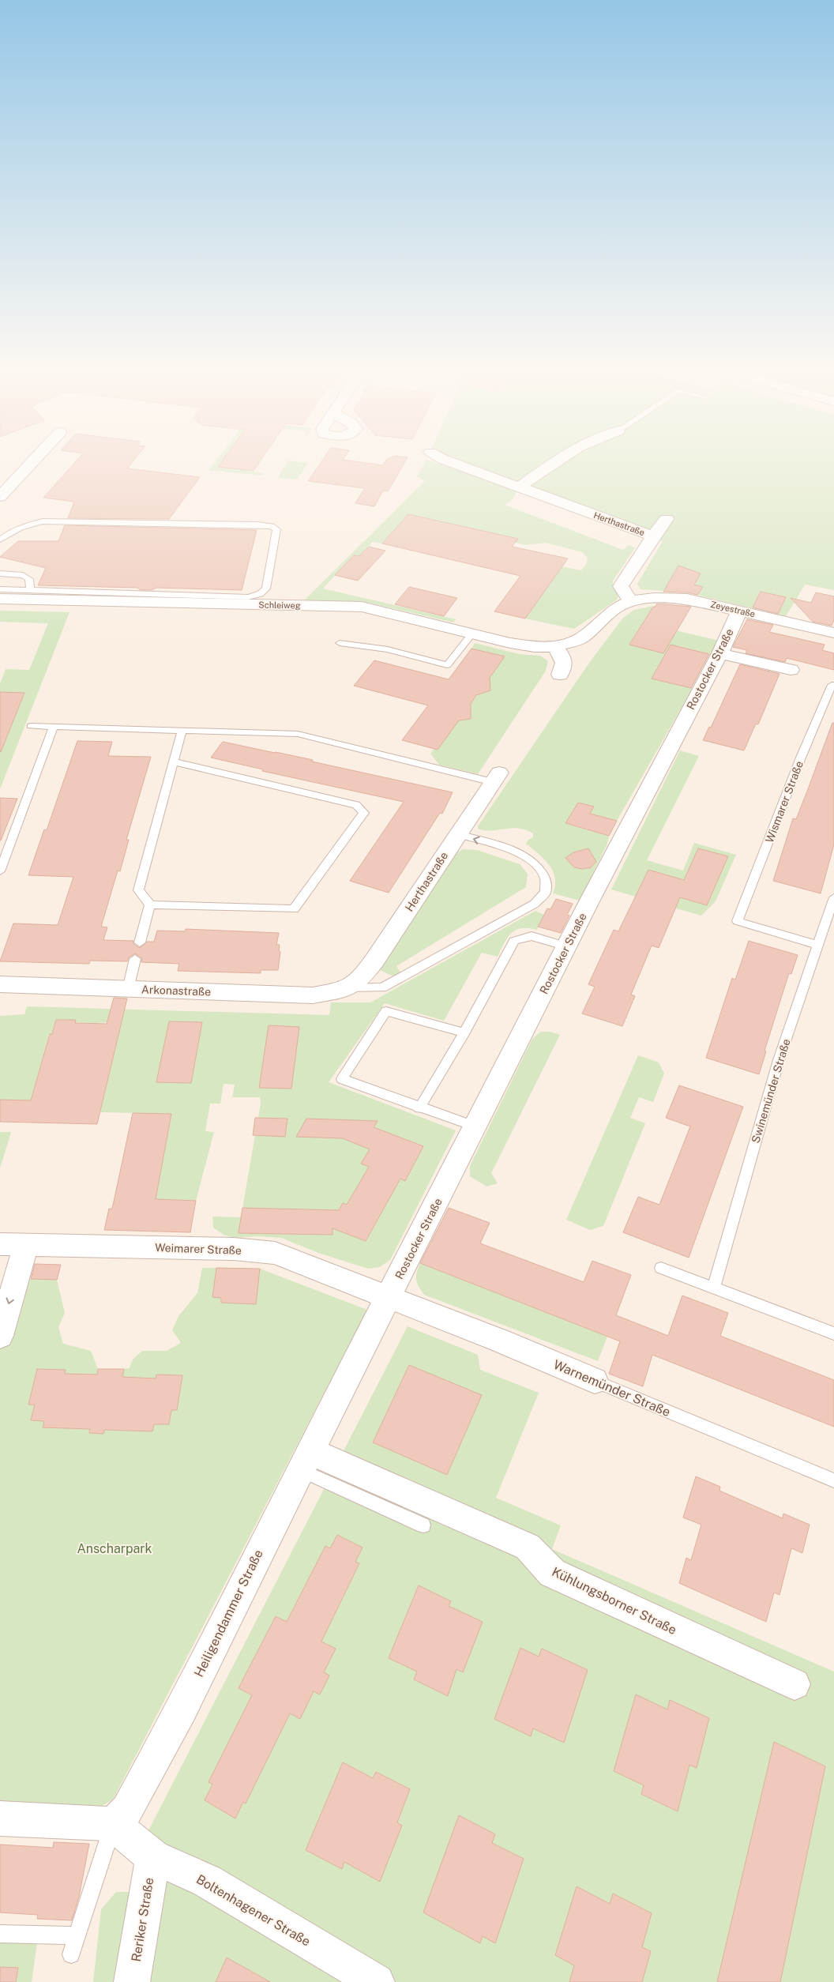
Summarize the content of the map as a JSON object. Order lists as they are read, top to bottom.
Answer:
{
  "streets": {
    "street": [
      "Herthastraße",
      "Schleiweg",
      "Zeyestraße",
      "Rostocker Straße",
      "Arkonastraße",
      "Weimarer Straße",
      "Warnemünder Straße",
      "Kühlungsborner Straße",
      "Heiligendammer Straße",
      "Boltenhagener Straße",
      "Reriker Straße"
    ],
    "lane": ["Wismarer Straße", "Swinemünder Straße"]
  },
  "crossings": [
    ["Herthastraße", "Zeyestraße"],
    ["Herthastraße", "Arkonastraße"],
    ["Zeyestraße", "Rostocker Straße"],
    ["Rostocker Straße", "Weimarer Straße"],
    ["Rostocker Straße", "Warnemünder Straße"],
    ["Rostocker Straße", "Heiligendammer Straße"],
    ["Wismarer Straße", "Swinemünder Straße"],
    ["Weimarer Straße", "Warnemünder Straße"],
    ["Weimarer Straße", "Heiligendammer Straße"],
    ["Warnemünder Straße", "Heiligendammer Straße"],
    ["Kühlungsborner Straße", "Heiligendammer Straße"],
    ["Heiligendammer Straße", "Boltenhagener Straße"],
    ["Boltenhagener Straße", "Reriker Straße"]
  ],
  "parks": ["Anscharpark"]
}
